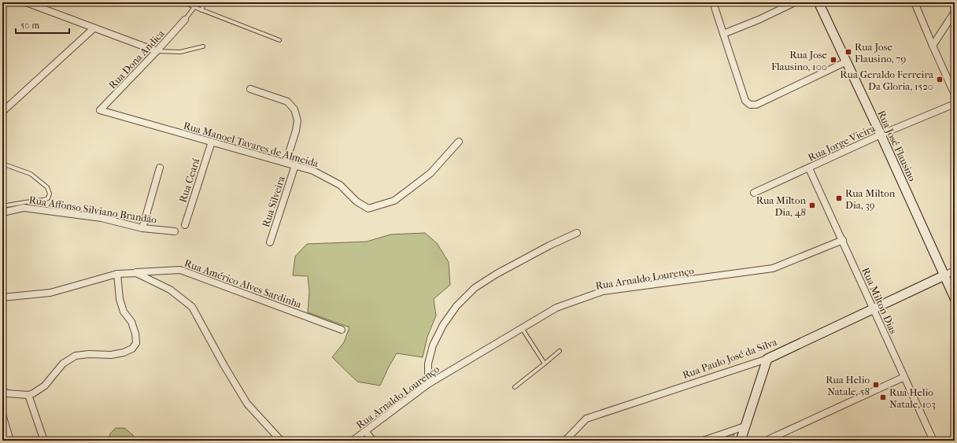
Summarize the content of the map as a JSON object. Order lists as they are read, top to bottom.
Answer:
{
  "streets": {
    "street": [
      "Rua Dona Andica",
      "Rua Jorge Vieira",
      "Rua Manoel Tavares de Almeida",
      "Rua José Flausino",
      "Rua Ceará",
      "Rua Silveira",
      "Rua Affonso Silviano Brandão",
      "Rua Arnaldo Lourenço",
      "Rua Américo Alves Sardinha",
      "Rua Milton Dias",
      "Rua Paulo José da Silva"
    ]
  },
  "crossings": [
    ["Rua Dona Andica", "Rua Manoel Tavares de Almeida"],
    ["Rua Jorge Vieira", "Rua José Flausino"],
    ["Rua Jorge Vieira", "Rua Milton Dias"],
    ["Rua Manoel Tavares de Almeida", "Rua Ceará"],
    ["Rua Manoel Tavares de Almeida", "Rua Silveira"],
    ["Rua José Flausino", "Rua Paulo José da Silva"],
    ["Rua Arnaldo Lourenço", "Rua Milton Dias"],
    ["Rua Milton Dias", "Rua Paulo José da Silva"]
  ],
  "places": {
    "transit": [
      "Rua Jose Flausino, 79",
      "Rua Jose Flausino, 100",
      "Rua Geraldo Ferreira Da Gloria, 1520",
      "Rua Milton Dia, 39",
      "Rua Milton Dia, 48",
      "Rua Helio Natale, 58",
      "Rua Helio Natale, 103"
    ]
  },
  "scale_bar": "50 m"
}
